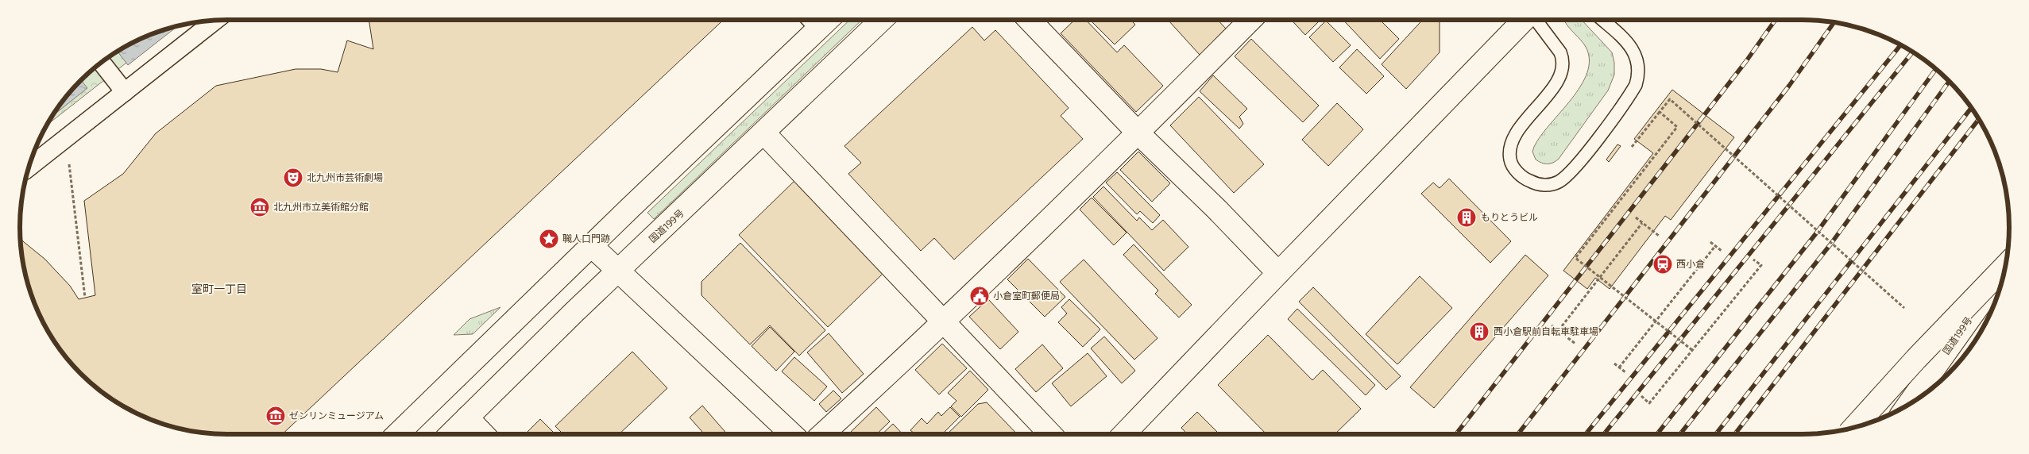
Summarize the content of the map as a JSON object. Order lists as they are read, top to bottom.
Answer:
{
  "streets": {
    "main road": ["国道199号"]
  },
  "districts": ["室町一丁目"],
  "places": {
    "theatre": ["北九州市芸術劇場"],
    "museum": ["北九州市立美術館分館", "ゼンリンミュージアム"],
    "building": ["もりとうビル", "西小倉駅前自転車駐車場"],
    "place": ["職人口門跡"],
    "station": ["西小倉"],
    "public building": ["小倉室町郵便局"]
  }
}
